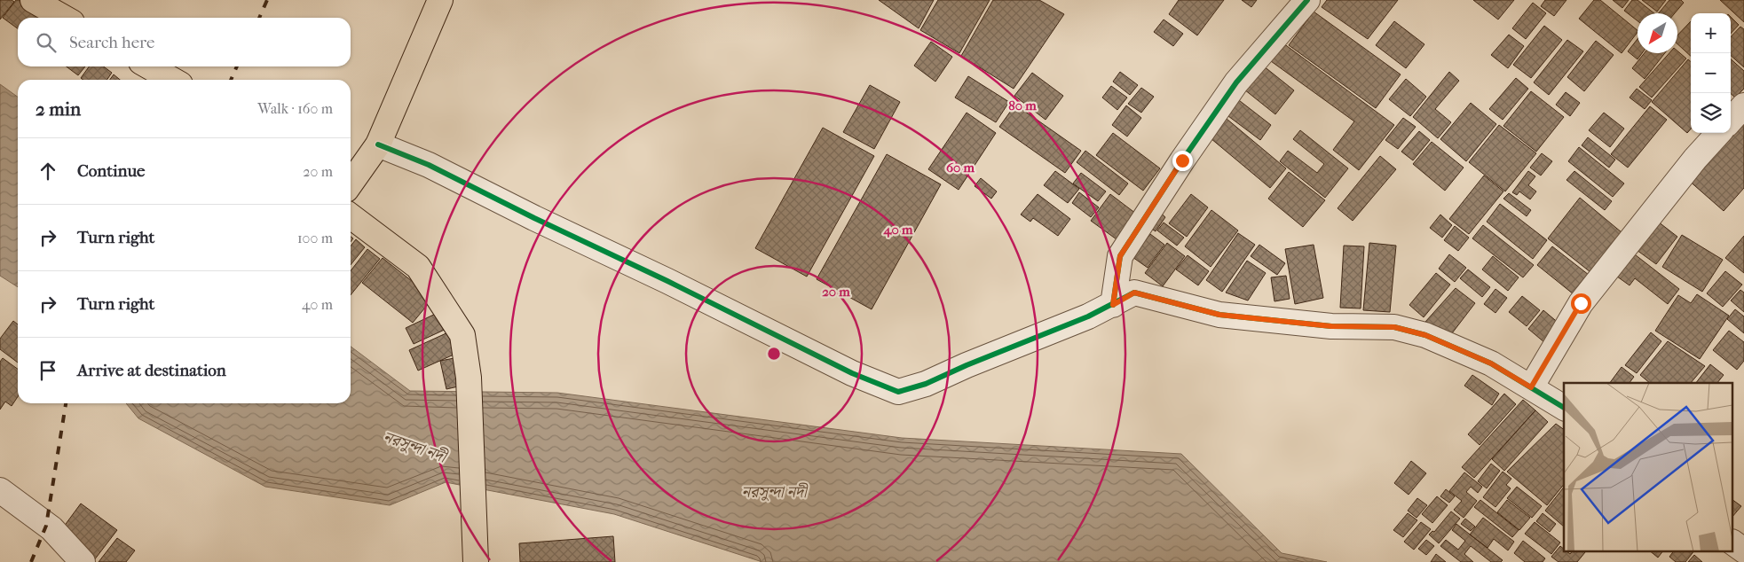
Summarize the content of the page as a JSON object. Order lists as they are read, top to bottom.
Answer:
{
  "water": ["নরসুন্দা নদী"],
  "north": "bottom left",
  "page": {
    "map_buttons": ["+", "−"],
    "search": "Search here",
    "heading": ["2 min", "Walk · 160 m"],
    "list": [
      ["Continue", "20 m"],
      ["Turn right", "100 m"],
      ["Turn right", "40 m"],
      "Arrive at destination"
    ]
  },
  "rings": [
    "80 m",
    "60 m",
    "40 m",
    "20 m"
  ]
}
